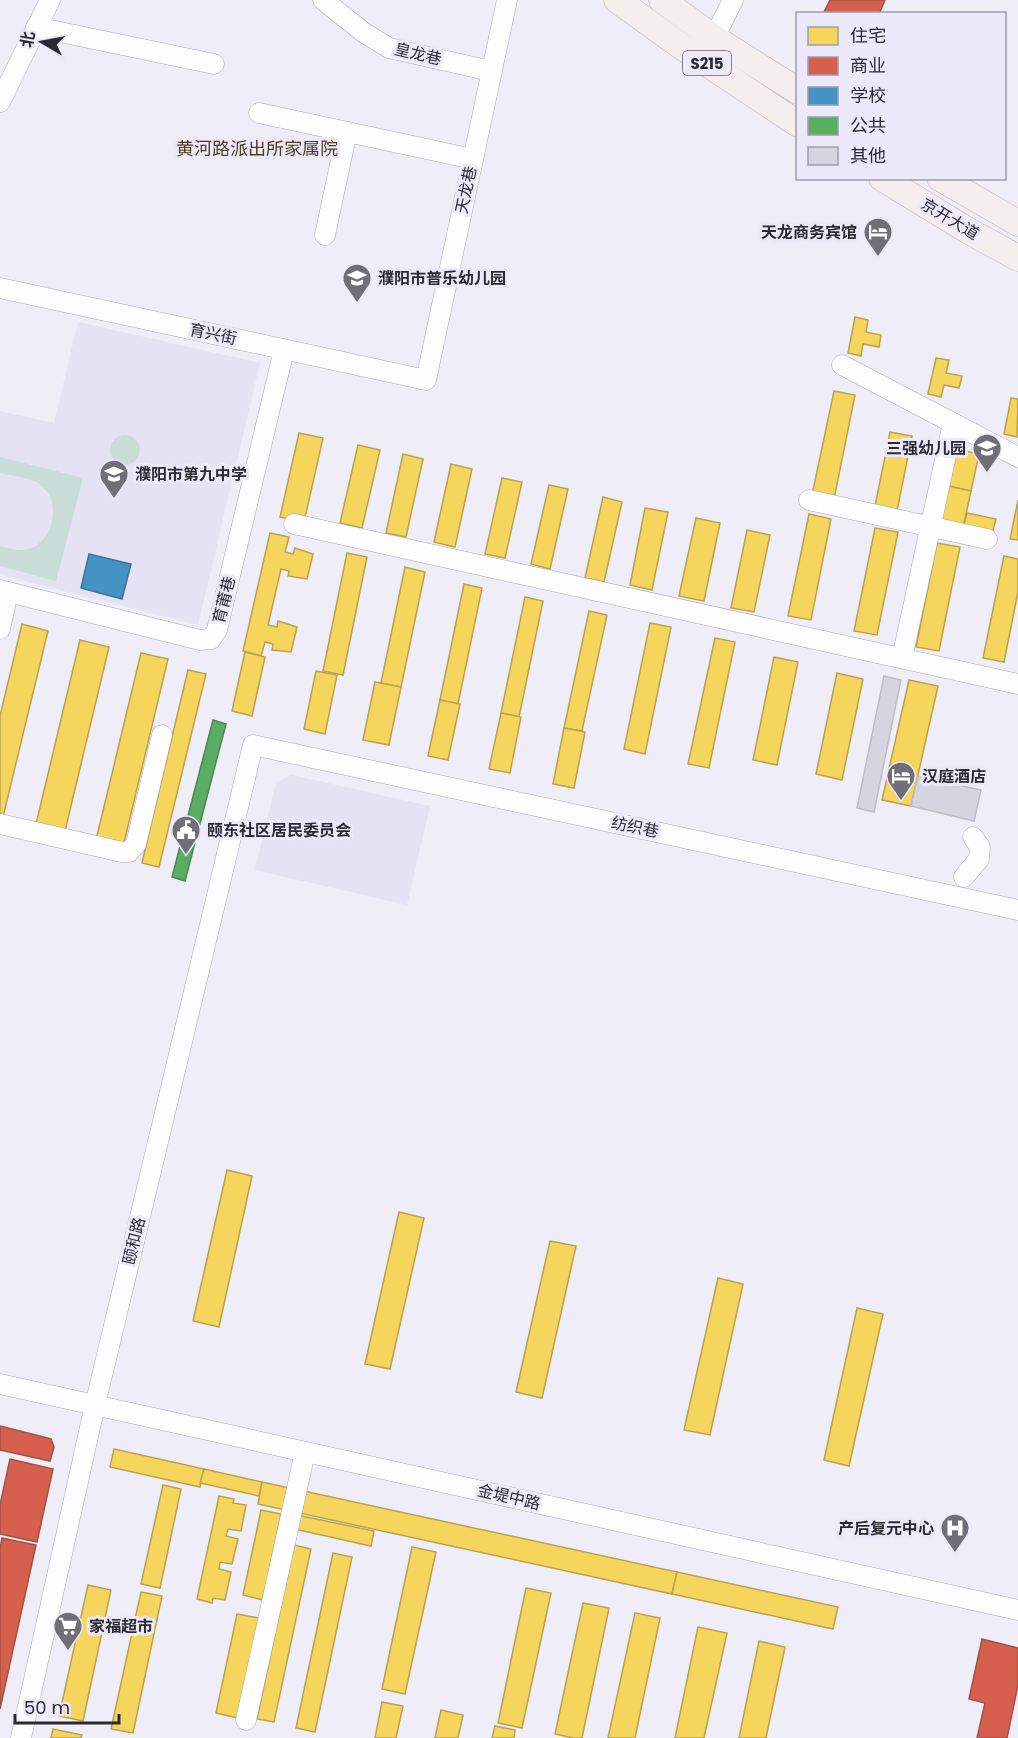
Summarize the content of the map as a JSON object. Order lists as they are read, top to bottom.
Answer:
{
  "streets": {
    "main road": ["S215", "京开大道"],
    "street": [
      "皇龙巷",
      "天龙巷",
      "育兴街",
      "育莆巷",
      "纺织巷",
      "颐和路",
      "金堤中路"
    ]
  },
  "crossings": [
    ["皇龙巷", "天龙巷"],
    ["天龙巷", "育兴街"],
    ["育兴街", "育莆巷"],
    ["纺织巷", "颐和路"],
    ["颐和路", "金堤中路"]
  ],
  "districts": ["黄河路派出所家属院"],
  "places": {
    "hotel": ["天龙商务宾馆", "汉庭酒店"],
    "school or university": ["濮阳市普乐幼儿园", "三强幼儿园", "濮阳市第九中学"],
    "public building": ["颐东社区居民委员会"],
    "hospital": ["产后复元中心"],
    "supermarket": ["家福超市"]
  },
  "legend": [
    "住宅",
    "商业",
    "学校",
    "公共",
    "其他"
  ],
  "scale_bar": "50 m",
  "north": "left"
}
